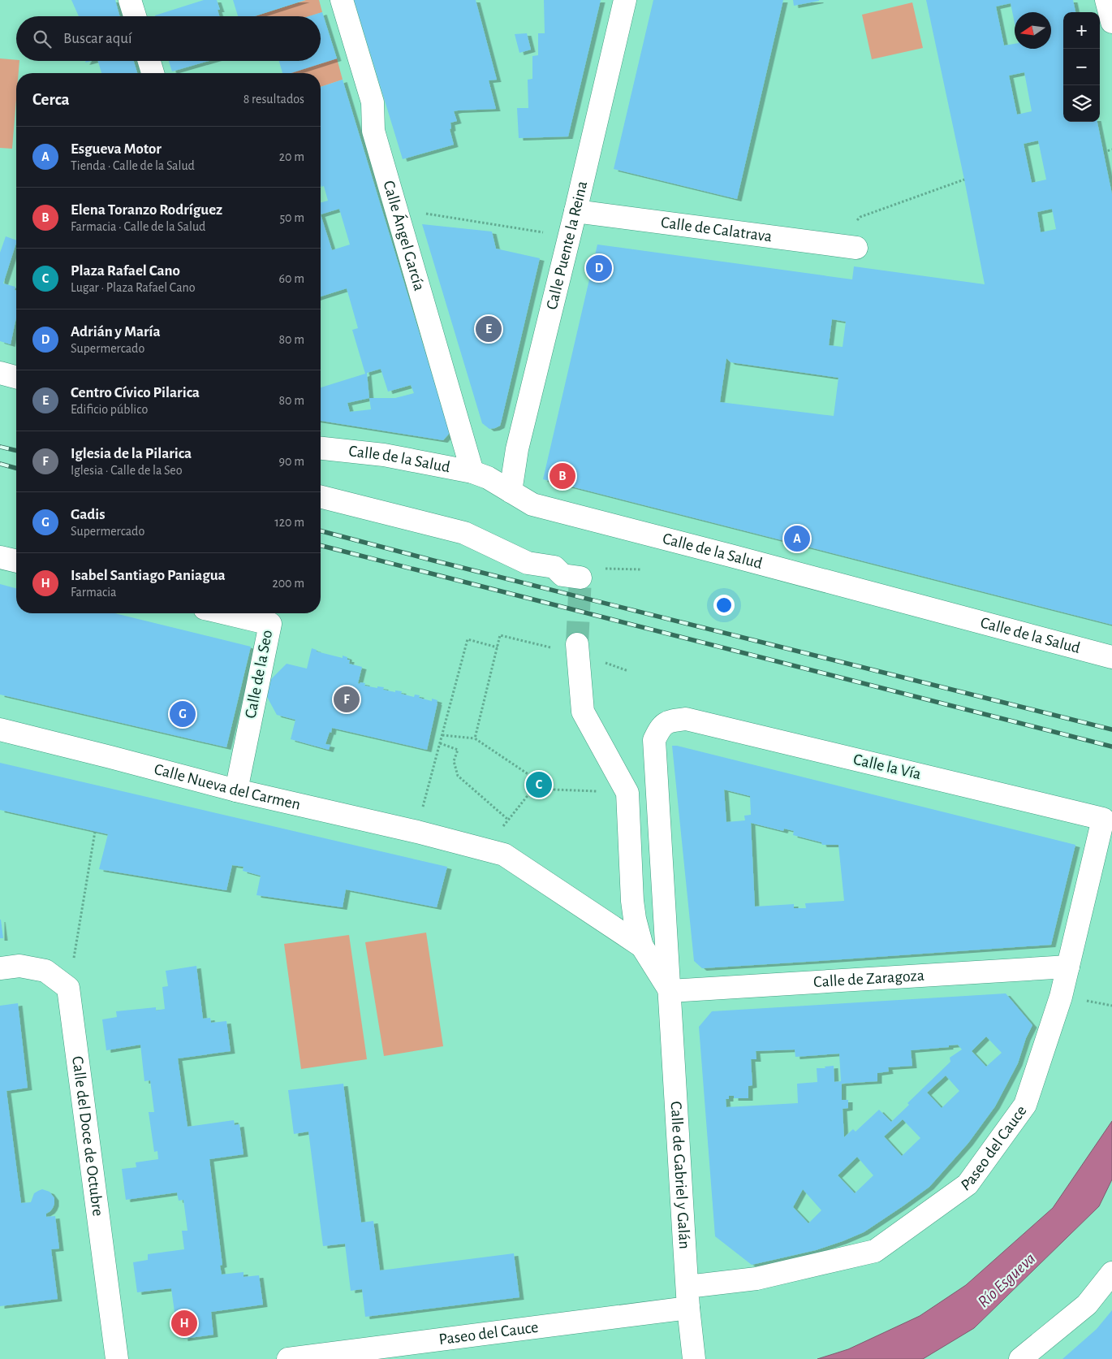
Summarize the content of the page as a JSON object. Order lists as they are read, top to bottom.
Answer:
{
  "streets": {
    "street": [
      "Calle de Calatrava",
      "Calle Ángel García",
      "Calle Puente la Reina",
      "Calle de la Salud",
      "Calle de la Seo",
      "Calle la Vía",
      "Calle Nueva del Carmen",
      "Calle de Zaragoza",
      "Calle del Doce de Octubre",
      "Paseo del Cauce",
      "Calle de Gabriel y Galán"
    ]
  },
  "crossings": [
    ["Calle de Calatrava", "Calle Puente la Reina"],
    ["Calle Ángel García", "Calle de la Salud"],
    ["Calle Puente la Reina", "Calle de la Salud"],
    ["Calle de la Seo", "Calle Nueva del Carmen"],
    ["Calle la Vía", "Paseo del Cauce"],
    ["Calle la Vía", "Calle de Gabriel y Galán"],
    ["Calle de Zaragoza", "Paseo del Cauce"],
    ["Calle de Zaragoza", "Calle de Gabriel y Galán"],
    ["Paseo del Cauce", "Calle de Gabriel y Galán"]
  ],
  "water": ["Río Esgueva"],
  "north": "left",
  "page": {
    "map_buttons": ["+", "−"],
    "search": "Buscar aquí",
    "heading": ["Cerca", "8 resultados"],
    "list": [
      {
        "mark": "A",
        "name": "Esgueva Motor",
        "note": "Tienda · Calle de la Salud",
        "value": "20 m"
      },
      {
        "mark": "B",
        "name": "Elena Toranzo Rodríguez",
        "note": "Farmacia · Calle de la Salud",
        "value": "50 m"
      },
      {
        "mark": "C",
        "name": "Plaza Rafael Cano",
        "note": "Lugar · Plaza Rafael Cano",
        "value": "60 m"
      },
      {
        "mark": "D",
        "name": "Adrián y María",
        "note": "Supermercado",
        "value": "80 m"
      },
      {
        "mark": "E",
        "name": "Centro Cívico Pilarica",
        "note": "Edificio público",
        "value": "80 m"
      },
      {
        "mark": "F",
        "name": "Iglesia de la Pilarica",
        "note": "Iglesia · Calle de la Seo",
        "value": "90 m"
      },
      {
        "mark": "G",
        "name": "Gadis",
        "note": "Supermercado",
        "value": "120 m"
      },
      {
        "mark": "H",
        "name": "Isabel Santiago Paniagua",
        "note": "Farmacia",
        "value": "200 m"
      }
    ],
    "pins": [
      "D",
      "E",
      "B",
      "A",
      "F",
      "G",
      "C",
      "H"
    ]
  }
}
